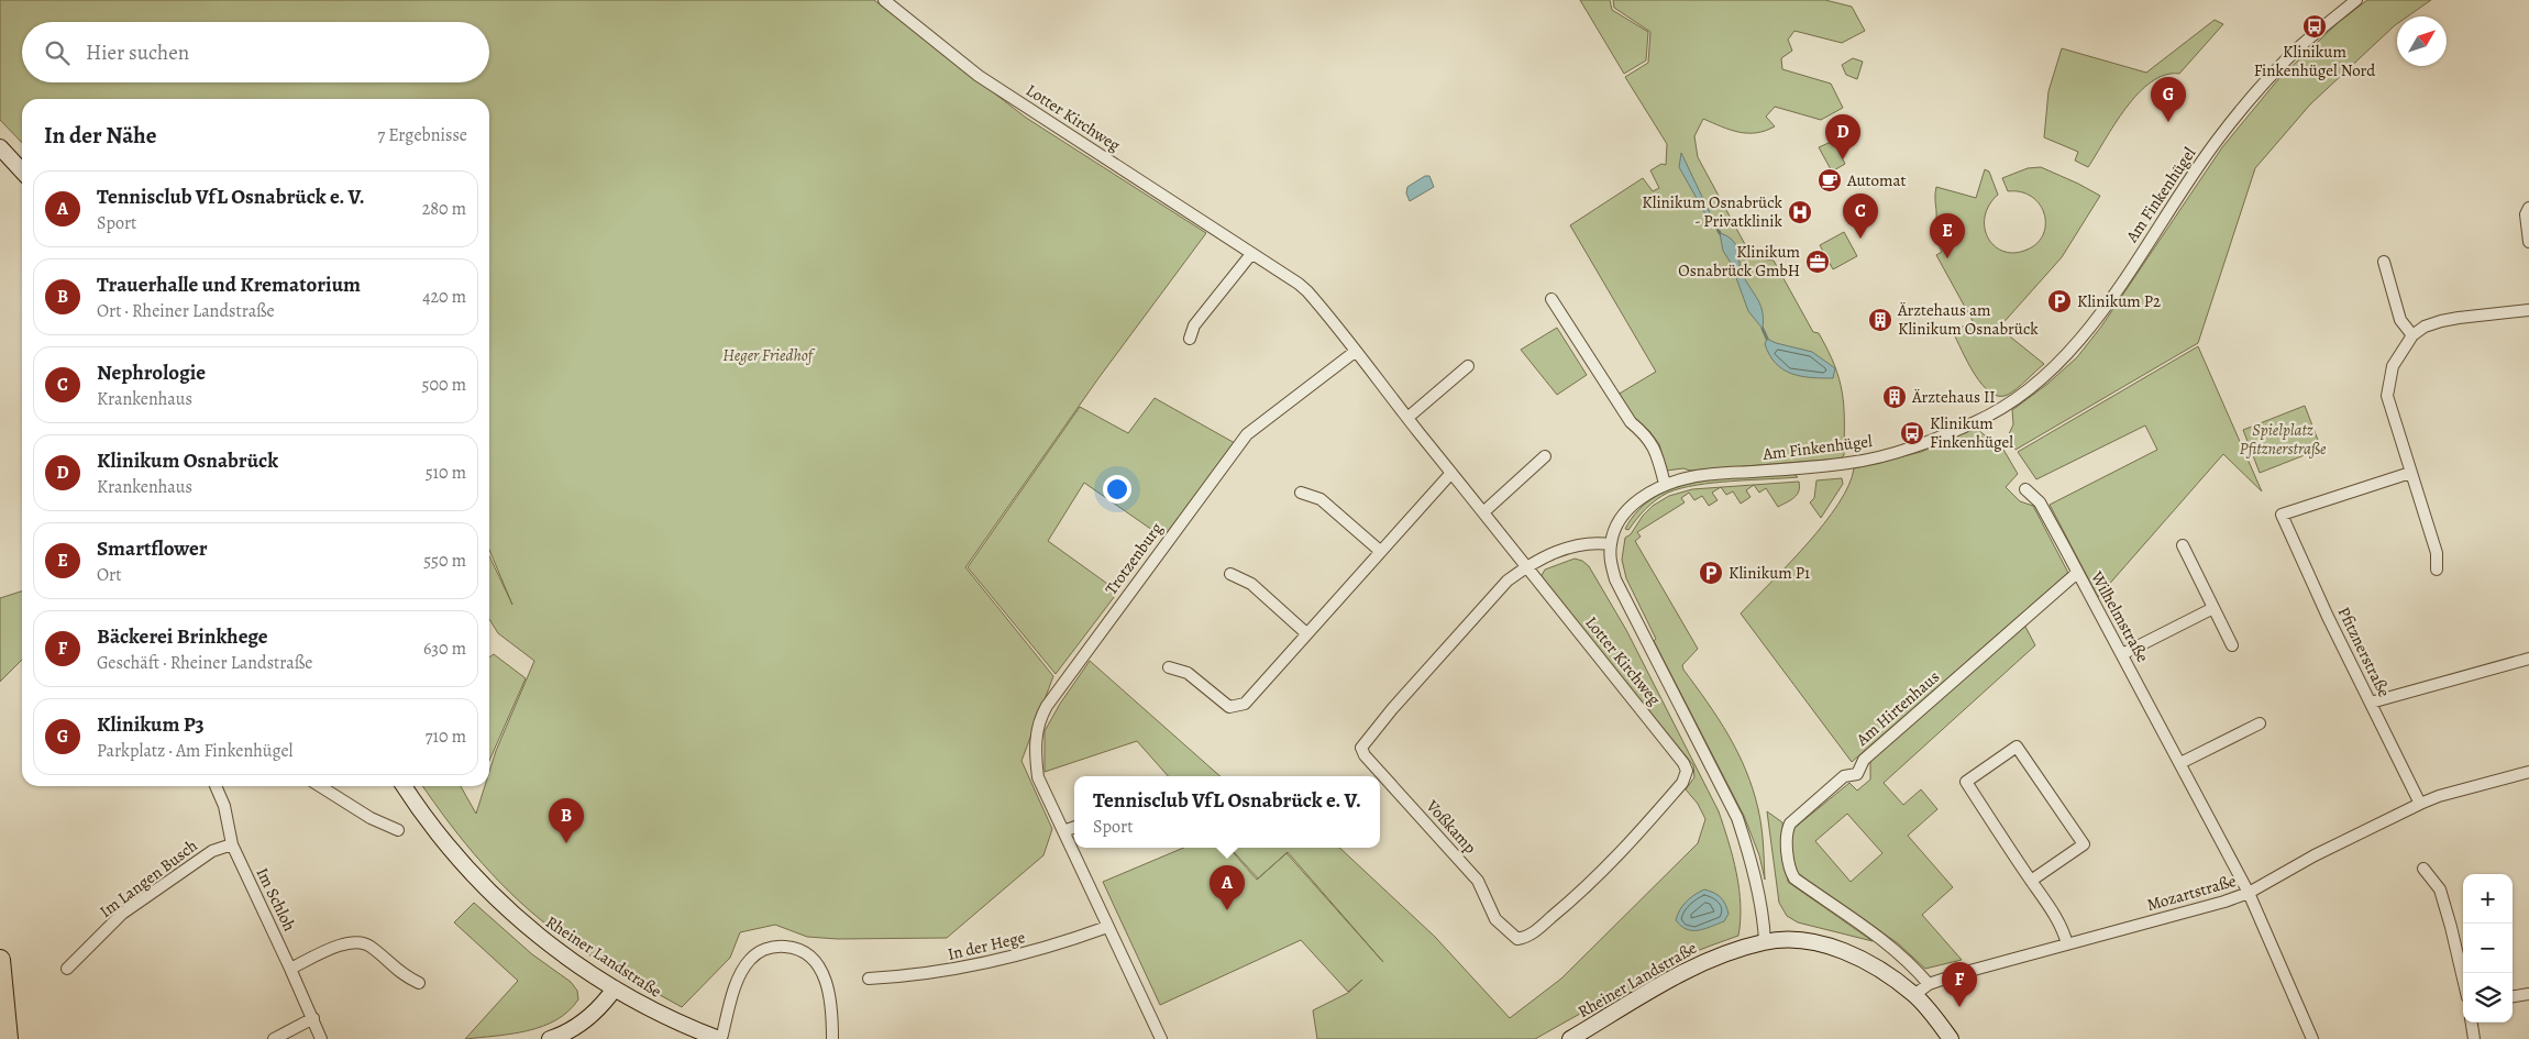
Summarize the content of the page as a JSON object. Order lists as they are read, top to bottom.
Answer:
{
  "streets": {
    "street": [
      "Lotter Kirchweg",
      "Am Finkenhügel",
      "Trotzenburg",
      "Wilhelmstraße",
      "Pfitznerstraße",
      "Am Hirtenhaus",
      "Voßkamp",
      "Im Langen Busch",
      "Mozartstraße",
      "Im Schloh",
      "In der Hege",
      "Rheiner Landstraße"
    ]
  },
  "crossings": [
    ["Lotter Kirchweg", "Trotzenburg"],
    ["Lotter Kirchweg", "Voßkamp"],
    ["Am Finkenhügel", "Rheiner Landstraße"],
    ["Trotzenburg", "In der Hege"],
    ["Wilhelmstraße", "Am Hirtenhaus"],
    ["Wilhelmstraße", "Mozartstraße"],
    ["Pfitznerstraße", "Mozartstraße"],
    ["Am Hirtenhaus", "Mozartstraße"],
    ["Im Langen Busch", "Im Schloh"],
    ["Mozartstraße", "Rheiner Landstraße"]
  ],
  "parks": ["Heger Friedhof", "Spielplatz Pfitznerstraße"],
  "places": {
    "bus stop": ["Klinikum Finkenhügel Nord", "Klinikum Finkenhügel"],
    "cafe": ["Automat"],
    "hospital": ["Klinikum Osnabrück - Privatklinik"],
    "office": ["Klinikum Osnabrück GmbH"],
    "parking": ["Klinikum P2", "Klinikum P1"],
    "building": ["Ärztehaus am Klinikum Osnabrück", "Ärztehaus II"]
  },
  "north": "top right",
  "page": {
    "search": "Hier suchen",
    "pins": [
      "G",
      "D",
      "C",
      "E",
      "B",
      "A",
      "F"
    ],
    "heading": ["In der Nähe", "7 Ergebnisse"],
    "list": [
      {
        "mark": "A",
        "name": "Tennisclub VfL Osnabrück e. V.",
        "note": "Sport",
        "value": "280 m"
      },
      {
        "mark": "B",
        "name": "Trauerhalle und Krematorium",
        "note": "Ort · Rheiner Landstraße",
        "value": "420 m"
      },
      {
        "mark": "C",
        "name": "Nephrologie",
        "note": "Krankenhaus",
        "value": "500 m"
      },
      {
        "mark": "D",
        "name": "Klinikum Osnabrück",
        "note": "Krankenhaus",
        "value": "510 m"
      },
      {
        "mark": "E",
        "name": "Smartflower",
        "note": "Ort",
        "value": "550 m"
      },
      {
        "mark": "F",
        "name": "Bäckerei Brinkhege",
        "note": "Geschäft · Rheiner Landstraße",
        "value": "630 m"
      },
      {
        "mark": "G",
        "name": "Klinikum P3",
        "note": "Parkplatz · Am Finkenhügel",
        "value": "710 m"
      }
    ],
    "popup": ["Tennisclub VfL Osnabrück e. V.", "Sport"],
    "map_buttons": ["+", "−"]
  }
}
